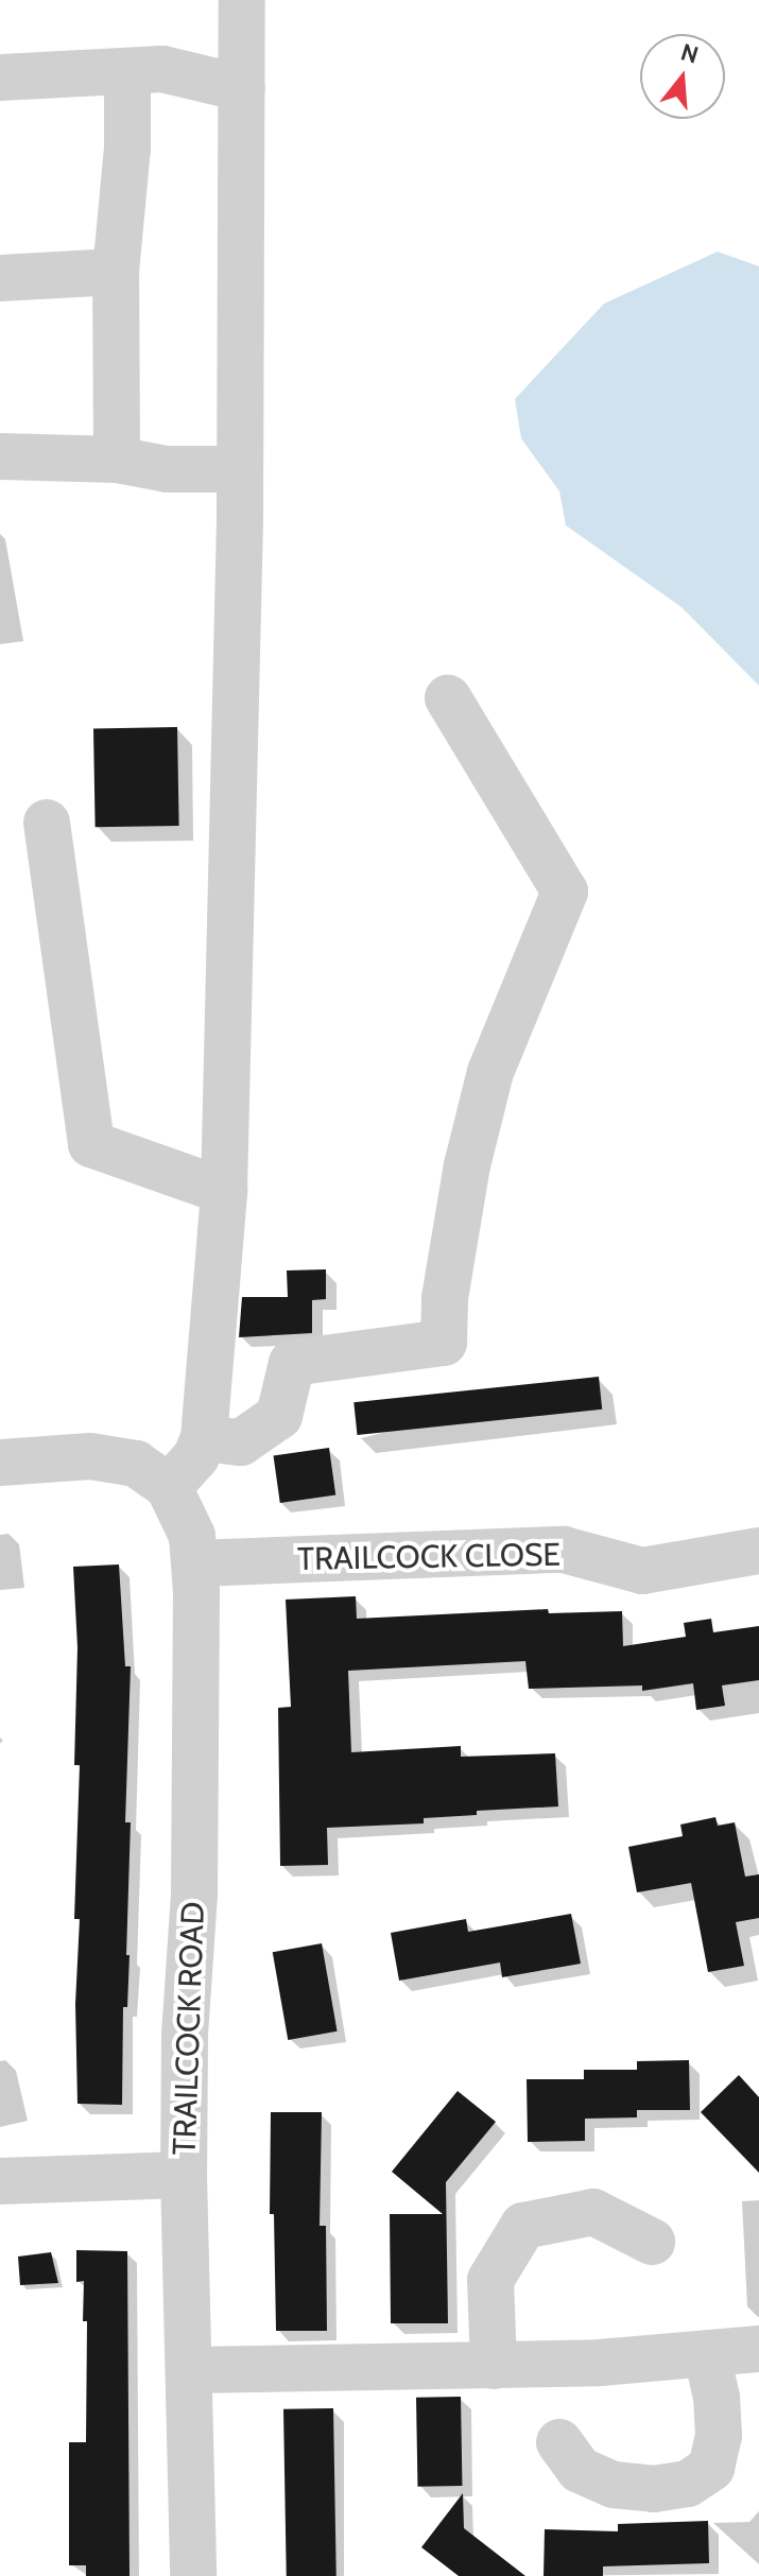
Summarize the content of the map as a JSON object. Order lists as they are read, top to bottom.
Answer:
{
  "streets": {
    "street": ["TRAILCOCK CLOSE", "TRAILCOCK ROAD"]
  },
  "crossings": [
    ["TRAILCOCK CLOSE", "TRAILCOCK ROAD"]
  ],
  "north": "top"
}
